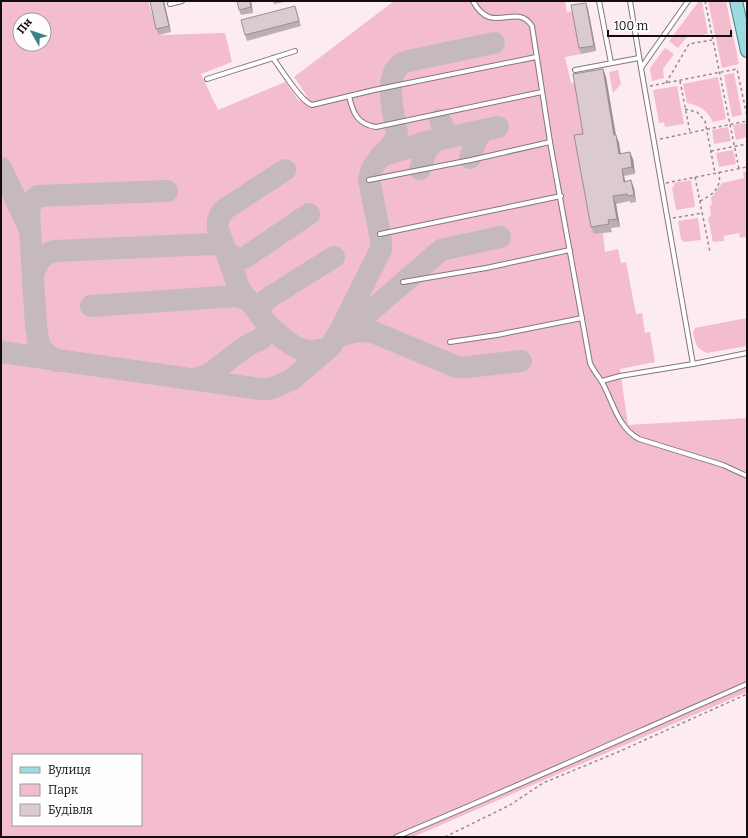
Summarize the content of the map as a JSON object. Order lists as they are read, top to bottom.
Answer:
{
  "legend": ["Вулиця", "Парк", "Будівля"],
  "scale_bar": "100 m",
  "north": "top left"
}
